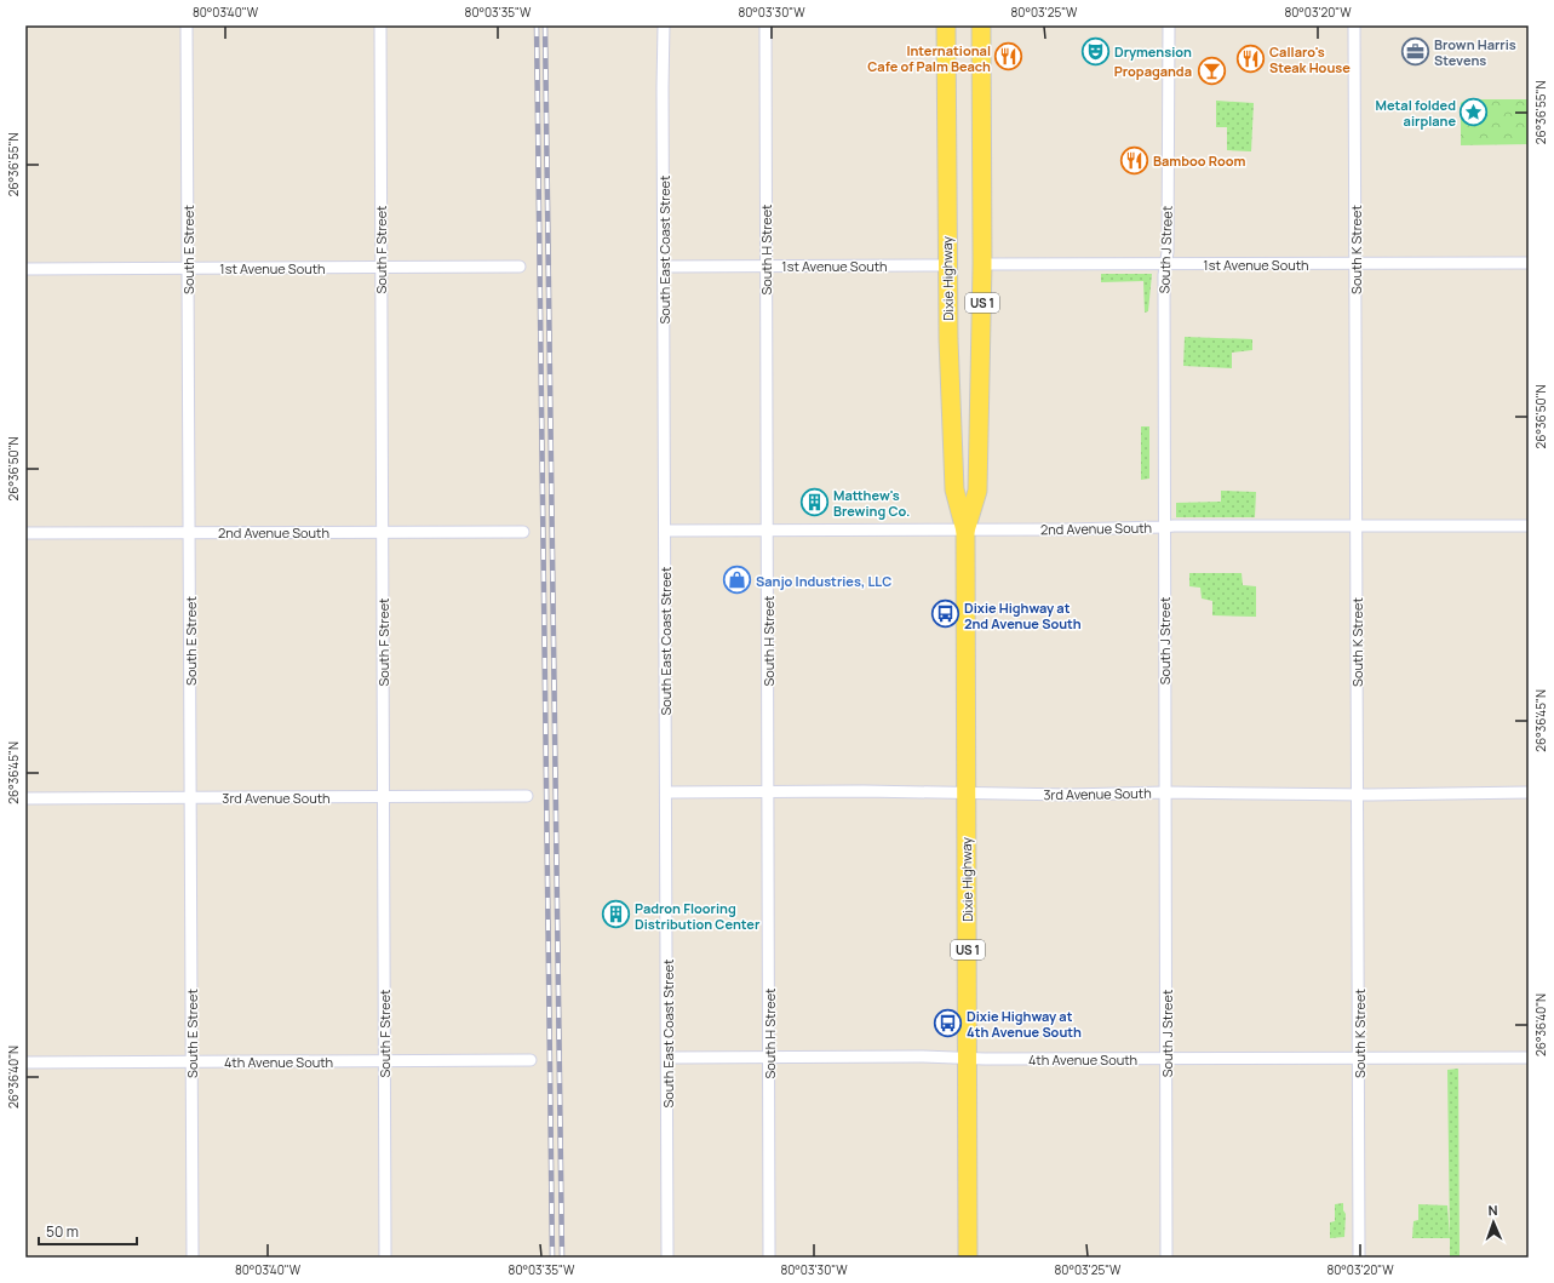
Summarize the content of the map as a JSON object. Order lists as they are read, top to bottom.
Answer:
{
  "streets": {
    "main road": ["Dixie Highway", "US 1"],
    "street": [
      "South E Street",
      "South F Street",
      "South East Coast Street",
      "South H Street",
      "South J Street",
      "South K Street",
      "1st Avenue South",
      "2nd Avenue South",
      "3rd Avenue South",
      "4th Avenue South"
    ]
  },
  "crossings": [
    ["South E Street", "1st Avenue South"],
    ["South E Street", "2nd Avenue South"],
    ["South E Street", "3rd Avenue South"],
    ["South E Street", "4th Avenue South"],
    ["South F Street", "1st Avenue South"],
    ["South F Street", "2nd Avenue South"],
    ["South F Street", "3rd Avenue South"],
    ["South F Street", "4th Avenue South"],
    ["South East Coast Street", "1st Avenue South"],
    ["South East Coast Street", "2nd Avenue South"],
    ["South East Coast Street", "3rd Avenue South"],
    ["South East Coast Street", "4th Avenue South"],
    ["South H Street", "1st Avenue South"],
    ["South H Street", "2nd Avenue South"],
    ["South H Street", "3rd Avenue South"],
    ["South H Street", "4th Avenue South"],
    ["South J Street", "1st Avenue South"],
    ["South J Street", "2nd Avenue South"],
    ["South J Street", "3rd Avenue South"],
    ["South J Street", "4th Avenue South"],
    ["South K Street", "1st Avenue South"],
    ["South K Street", "2nd Avenue South"],
    ["South K Street", "3rd Avenue South"],
    ["South K Street", "4th Avenue South"],
    ["1st Avenue South", "Dixie Highway"],
    ["Dixie Highway", "2nd Avenue South"],
    ["Dixie Highway", "3rd Avenue South"],
    ["Dixie Highway", "4th Avenue South"]
  ],
  "places": {
    "theatre": ["Drymension"],
    "office": ["Brown Harris Stevens"],
    "restaurant": ["International Cafe of Palm Beach", "Callaro's Steak House", "Bamboo Room"],
    "bar": ["Propaganda"],
    "place": ["Metal folded airplane"],
    "building": ["Matthew's Brewing Co.", "Padron Flooring Distribution Center"],
    "shop": ["Sanjo Industries, LLC"],
    "bus stop": ["Dixie Highway at 2nd Avenue South", "Dixie Highway at 4th Avenue South"]
  },
  "scale_bar": "50 m",
  "north": "top",
  "coordinates": [
    "80°03'40\"W",
    "80°03'35\"W",
    "80°03'30\"W",
    "80°03'25\"W",
    "80°03'20\"W",
    "26°36'55\"N",
    "26°36'50\"N",
    "26°36'45\"N",
    "26°36'40\"N"
  ]
}
